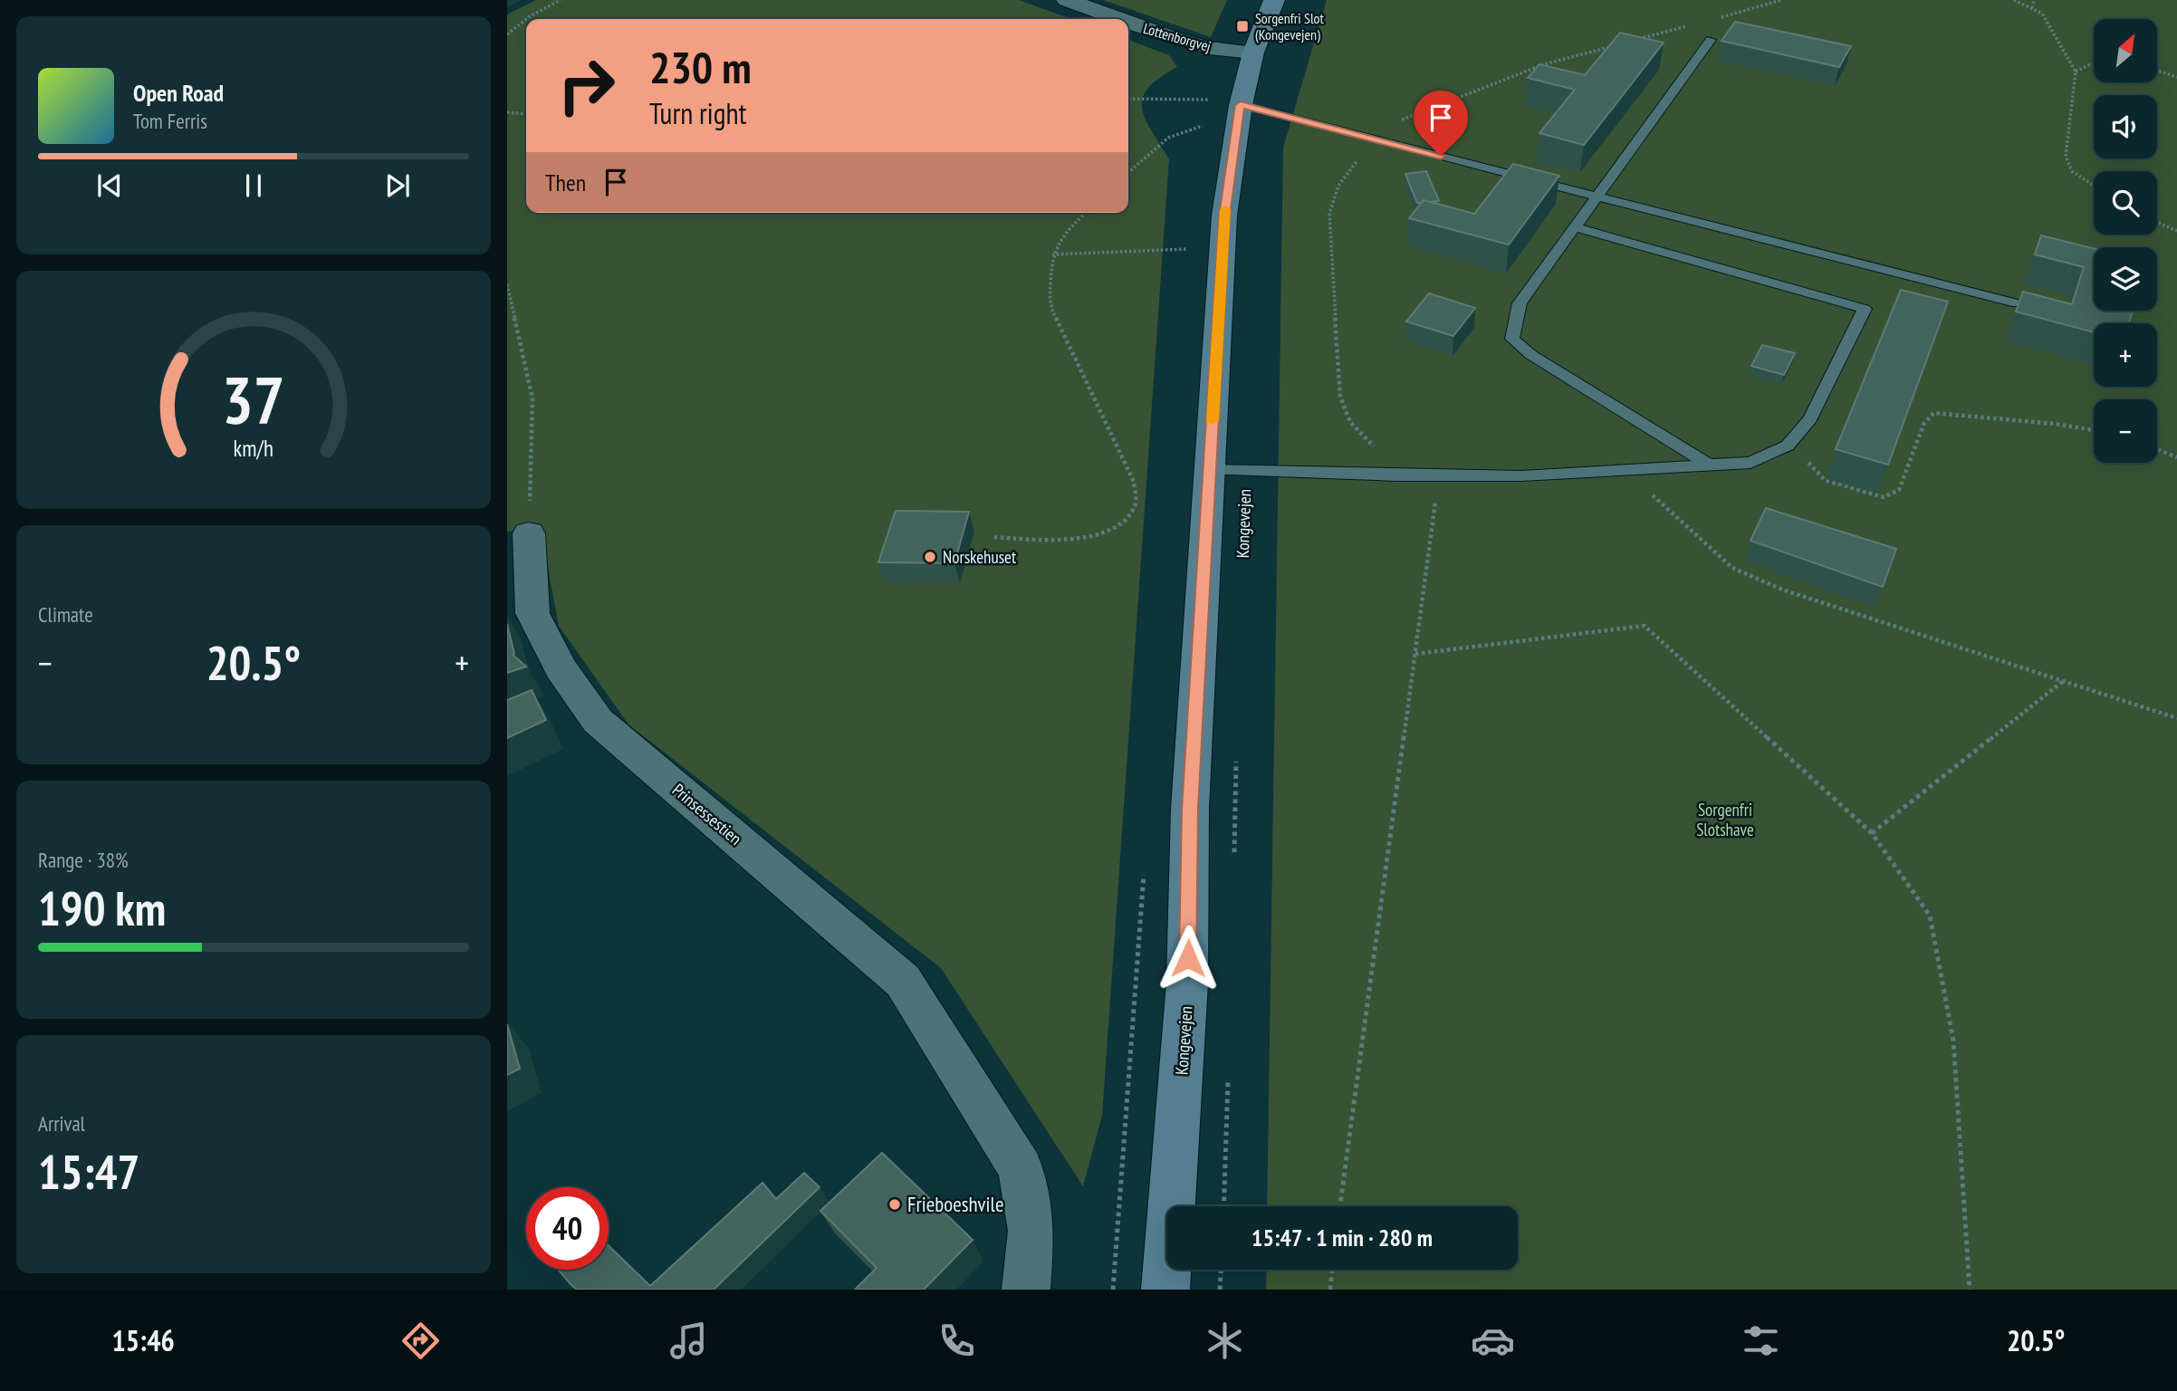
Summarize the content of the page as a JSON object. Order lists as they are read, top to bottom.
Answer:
{
  "streets": {
    "street": ["Lottenborgvej", "Kongevejen", "Prinsessestien"]
  },
  "crossings": [
    ["Lottenborgvej", "Kongevejen"]
  ],
  "parks": ["Sorgenfri Slotshave"],
  "places": {
    "transit": ["Sorgenfri Slot (Kongevejen)"],
    "other": ["Norskehuset", "Frieboeshvile"]
  },
  "north": "top right",
  "page": {
    "map_buttons": ["+", "−"],
    "turn": ["230 m", "Turn right"],
    "song": ["Open Road", "Tom Ferris"],
    "then": "Then",
    "tile": [
      "Climate",
      ["Range · 38%", "190 km"],
      ["Arrival", "15:47"]
    ],
    "heat": ["−", "20.5°", "+"],
    "limit": "40",
    "trip": "15:47 · 1 min · 280 m",
    "tabs": ["15:46", "20.5°"],
    "gauge": ["37", "km/h"]
  }
}
